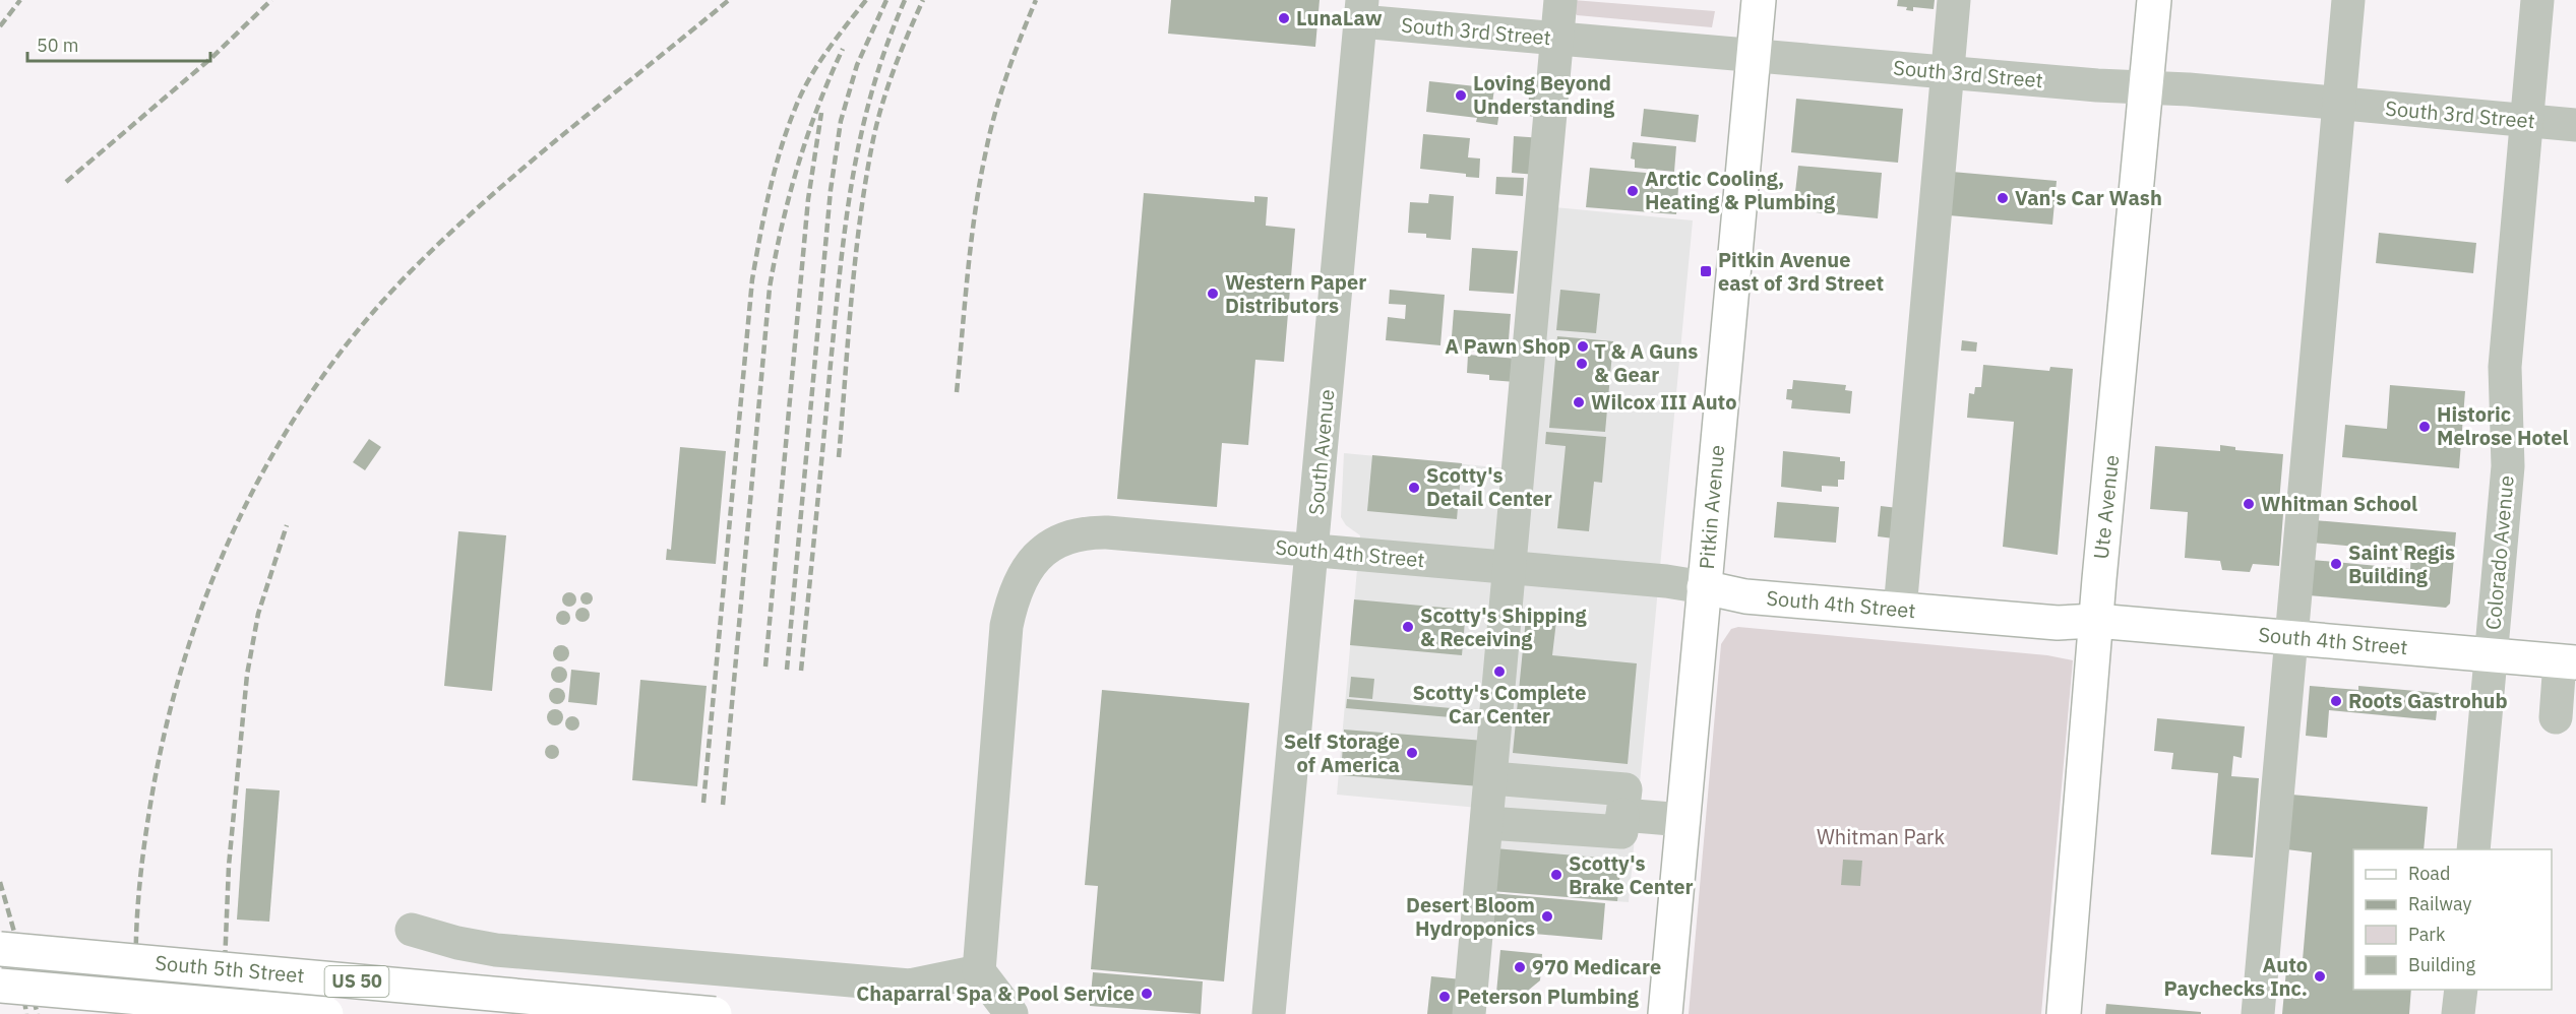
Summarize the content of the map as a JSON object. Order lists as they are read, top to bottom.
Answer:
{
  "streets": {
    "main road": [
      "Pitkin Avenue",
      "Ute Avenue",
      "South 4th Street",
      "South 5th Street",
      "US 50"
    ],
    "street": ["South 3rd Street", "South Avenue", "Colorado Avenue"]
  },
  "crossings": [
    ["South 3rd Street", "South Avenue"],
    ["South 3rd Street", "Pitkin Avenue"],
    ["South 3rd Street", "Ute Avenue"],
    ["South 3rd Street", "Colorado Avenue"],
    ["South Avenue", "South 4th Street"],
    ["Pitkin Avenue", "South 4th Street"],
    ["Ute Avenue", "South 4th Street"],
    ["Colorado Avenue", "South 4th Street"]
  ],
  "parks": ["Whitman Park"],
  "places": {
    "other": [
      "LunaLaw",
      "Loving Beyond Understanding",
      "Arctic Cooling, Heating & Plumbing",
      "Van's Car Wash",
      "Western Paper Distributors",
      "A Pawn Shop",
      "T & A Guns & Gear",
      "Wilcox III Auto",
      "Historic Melrose Hotel",
      "Scotty's Detail Center",
      "Whitman School",
      "Saint Regis Building",
      "Scotty's Shipping & Receiving",
      "Scotty's Complete Car Center",
      "Roots Gastrohub",
      "Self Storage of America",
      "Scotty's Brake Center",
      "Desert Bloom Hydroponics",
      "970 Medicare",
      "Auto Paychecks Inc.",
      "Chaparral Spa & Pool Service",
      "Peterson Plumbing"
    ],
    "transit": ["Pitkin Avenue east of 3rd Street"]
  },
  "legend": [
    "Road",
    "Railway",
    "Park",
    "Building"
  ],
  "scale_bar": "50 m"
}
